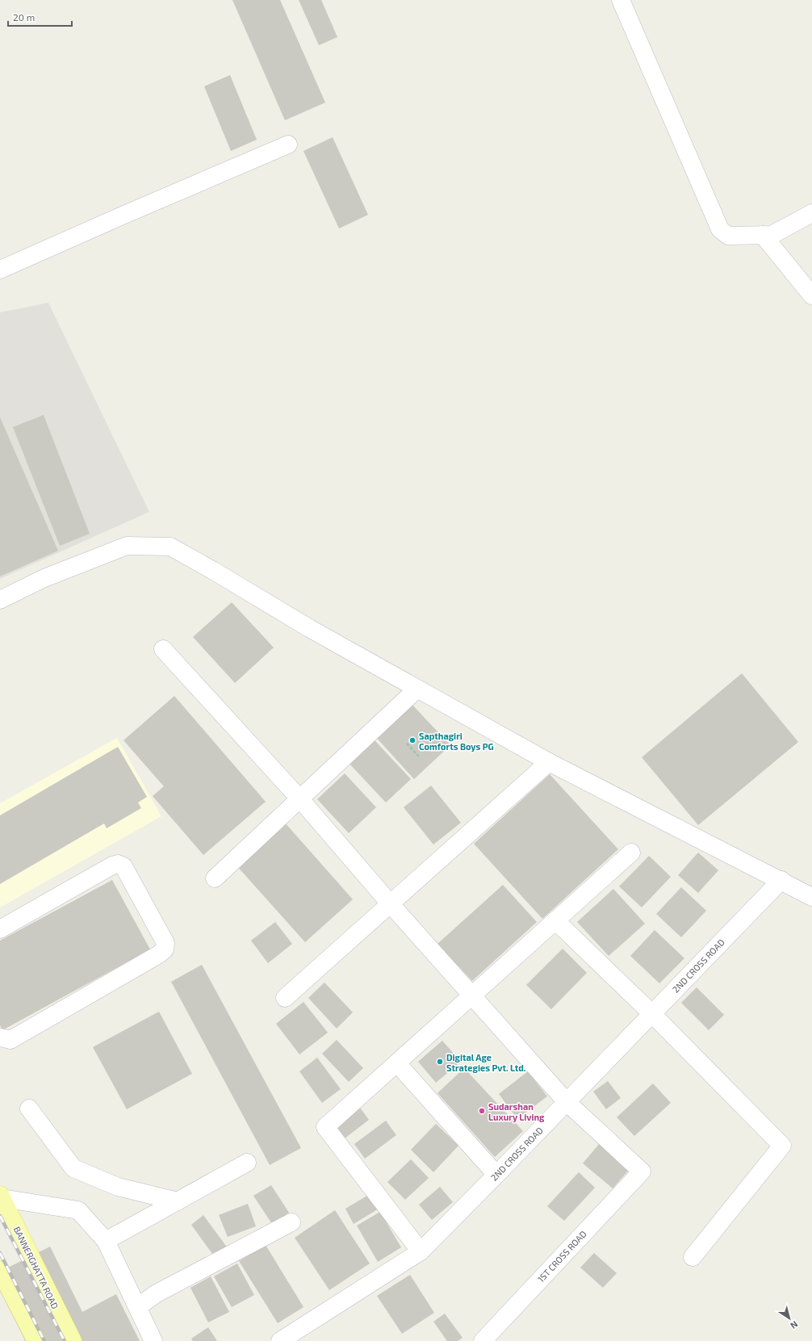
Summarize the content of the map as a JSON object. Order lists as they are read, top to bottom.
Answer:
{
  "streets": {
    "main road": ["BANNERGHATTA ROAD"],
    "street": ["2ND CROSS ROAD", "1ST CROSS ROAD"]
  },
  "crossings": [
    ["2ND CROSS ROAD", "1ST CROSS ROAD"]
  ],
  "places": ["Sapthagiri Comforts Boys PG", "Digital Age Strategies Pvt. Ltd.", "Sudarshan Luxury Living"],
  "scale_bar": "20 m",
  "north": "bottom right"
}
